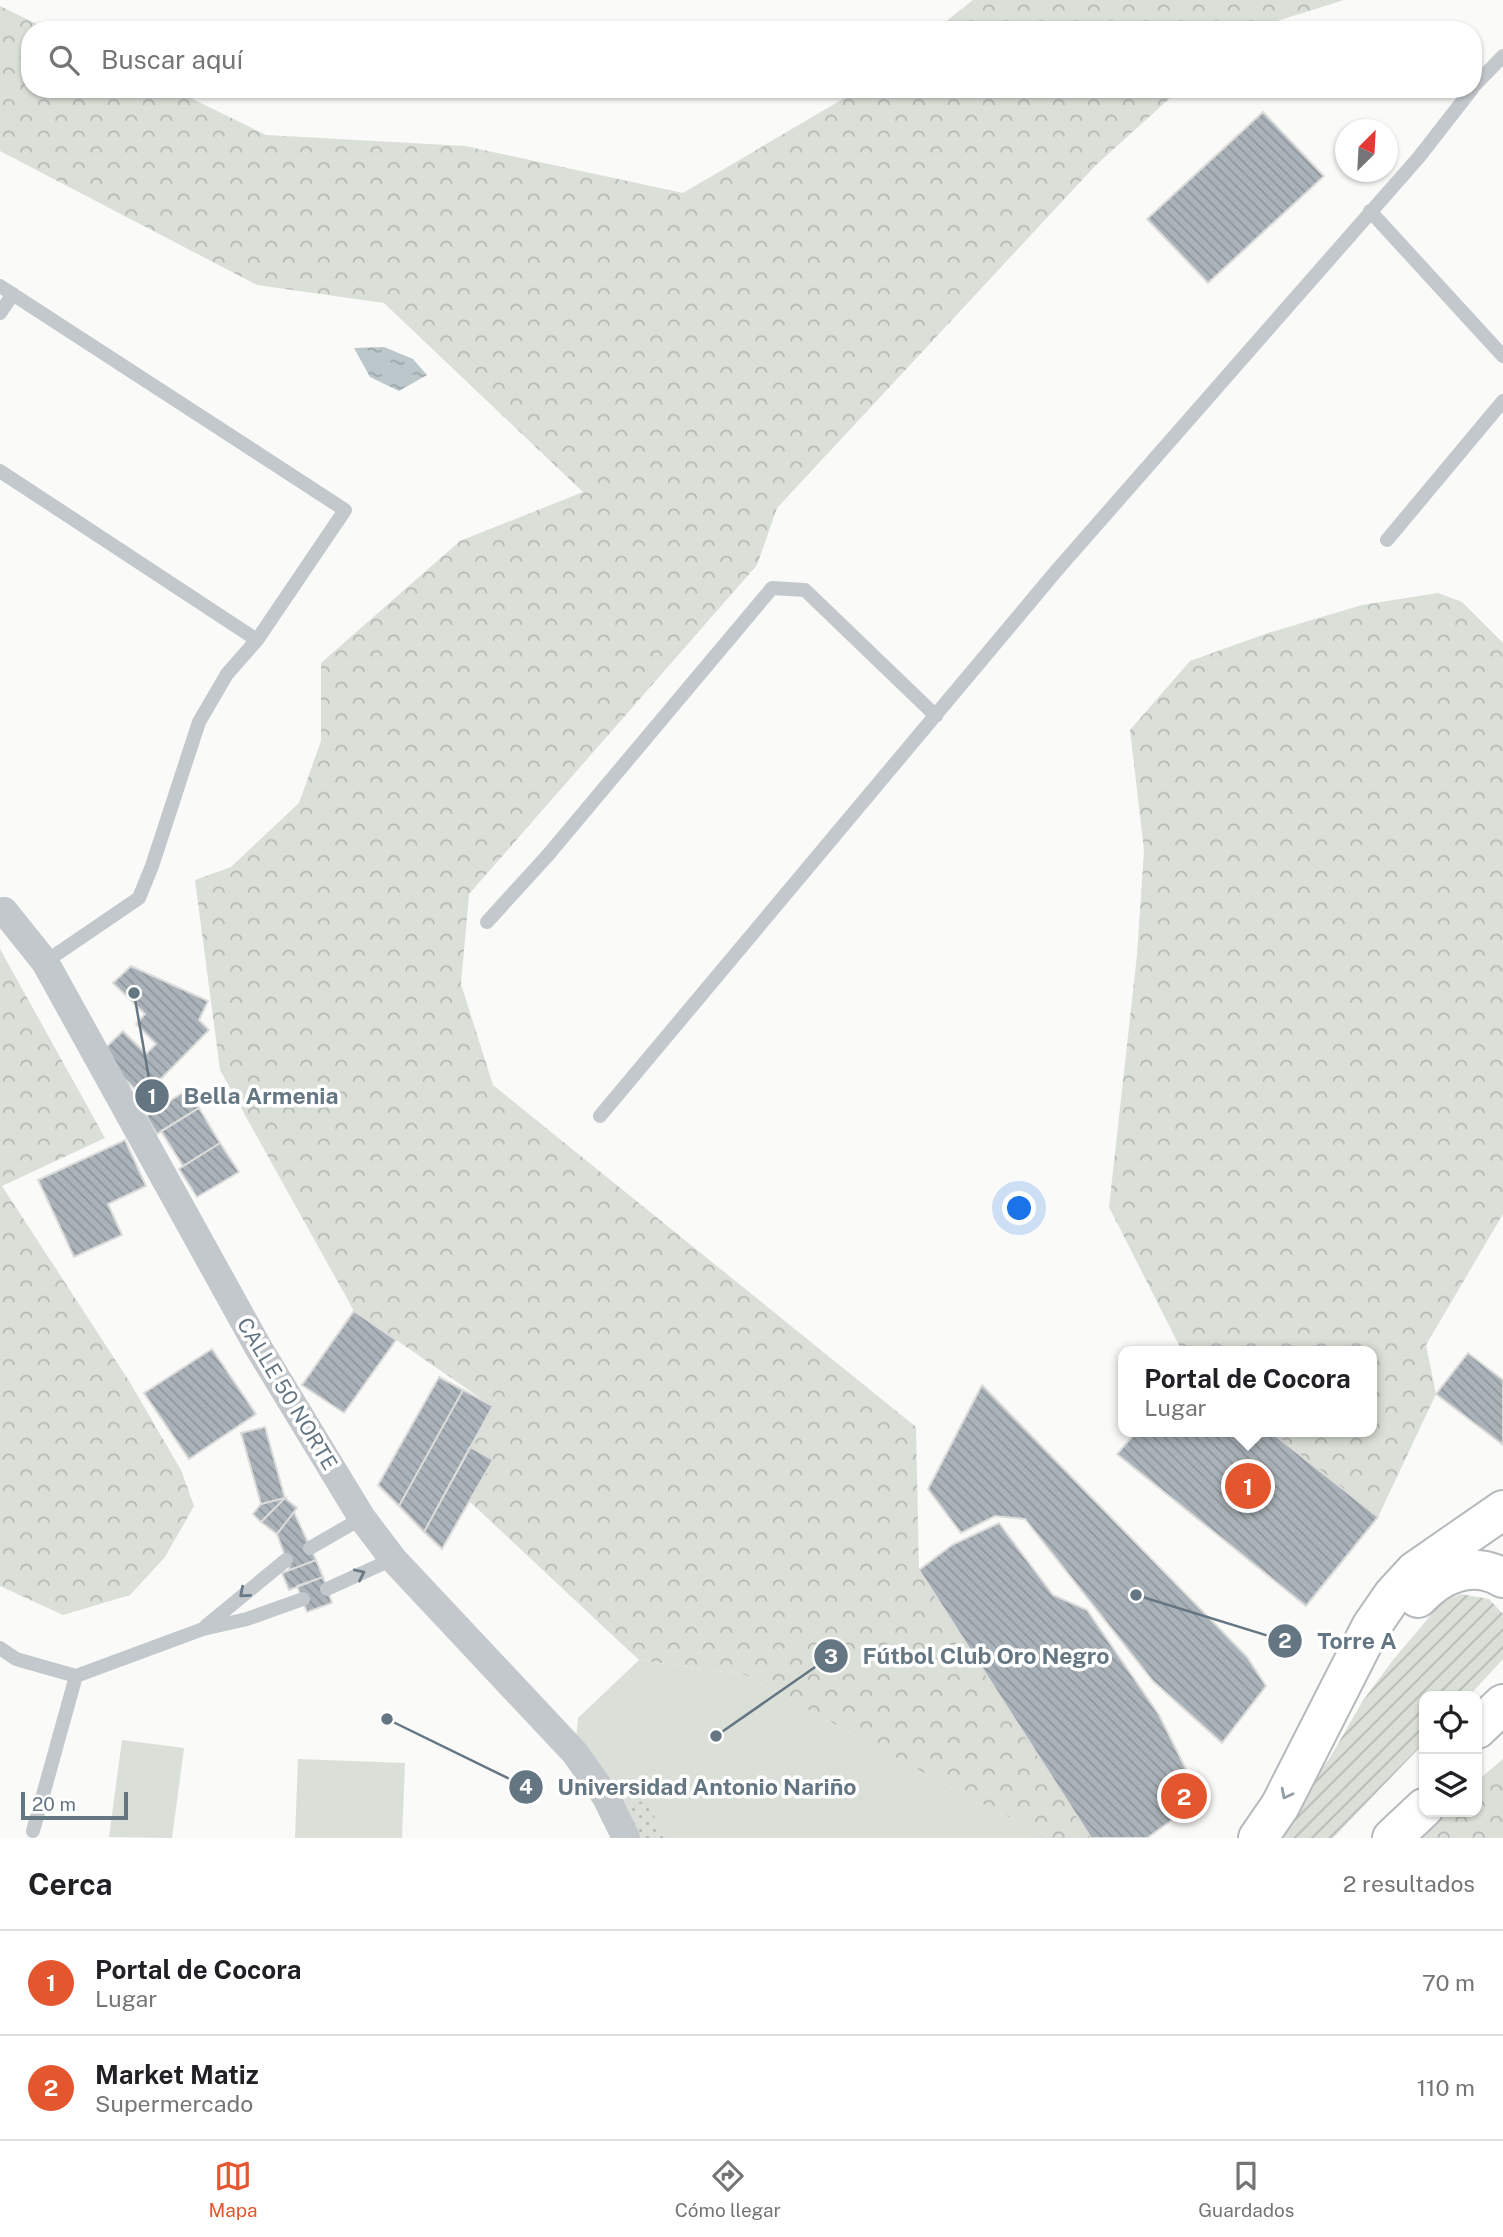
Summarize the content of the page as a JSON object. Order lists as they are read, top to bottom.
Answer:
{
  "streets": {
    "street": ["CALLE 50 NORTE"]
  },
  "places": [
    "Bella Armenia",
    "Torre A",
    "Universidad Antonio Nariño",
    "Fútbol Club Oro Negro"
  ],
  "scale_bar": "20 m",
  "north": "top right",
  "page": {
    "search": "Buscar aquí",
    "popup": ["Portal de Cocora", "Lugar"],
    "pins": ["1", "2"],
    "scale": "20 m",
    "heading": ["Cerca", "2 resultados"],
    "list": [
      {
        "mark": "1",
        "name": "Portal de Cocora",
        "note": "Lugar",
        "value": "70 m"
      },
      {
        "mark": "2",
        "name": "Market Matiz",
        "note": "Supermercado",
        "value": "110 m"
      }
    ],
    "nav": ["Mapa", "Cómo llegar", "Guardados"]
  }
}
